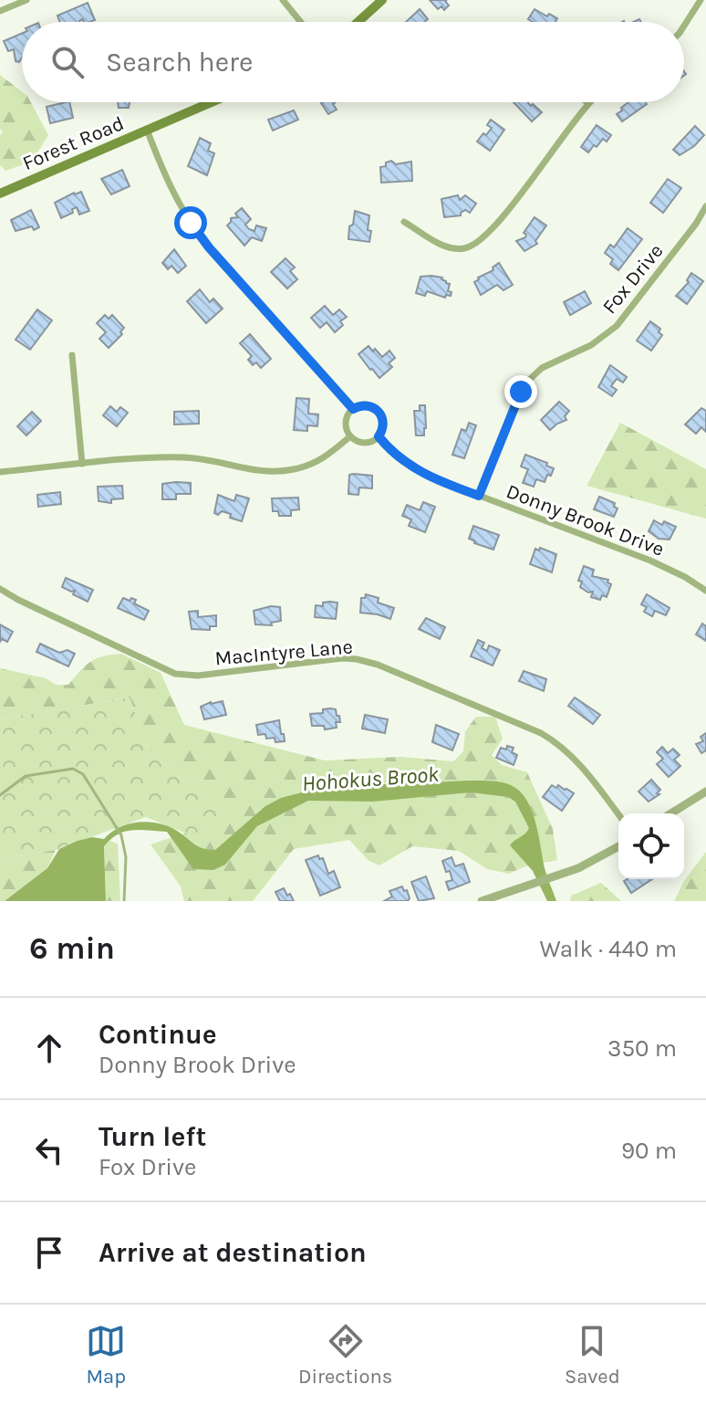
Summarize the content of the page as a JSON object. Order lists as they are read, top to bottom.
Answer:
{
  "streets": {
    "main road": ["Forest Road"],
    "street": ["Fox Drive", "Donny Brook Drive", "MacIntyre Lane"]
  },
  "crossings": [
    ["Fox Drive", "Donny Brook Drive"]
  ],
  "water": ["Hohokus Brook"],
  "page": {
    "search": "Search here",
    "heading": ["6 min", "Walk · 440 m"],
    "list": [
      ["Continue", "Donny Brook Drive", "350 m"],
      ["Turn left", "Fox Drive", "90 m"],
      "Arrive at destination"
    ],
    "nav": ["Map", "Directions", "Saved"]
  }
}
